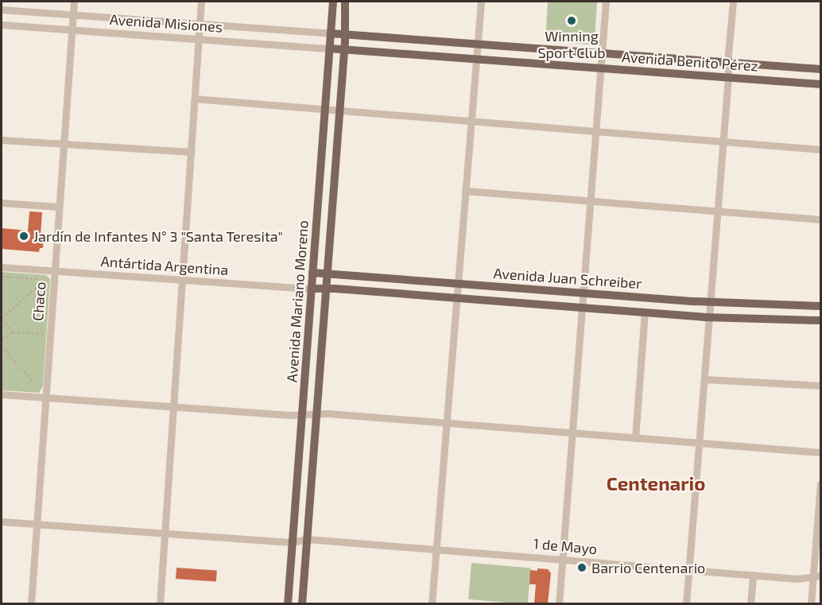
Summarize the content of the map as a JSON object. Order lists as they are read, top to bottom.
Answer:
{
  "streets": {
    "main road": [
      "Avenida Misiones",
      "Avenida Benito Pérez",
      "Antártida Argentina",
      "Avenida Juan Schreiber",
      "Avenida Mariano Moreno"
    ],
    "street": ["Chaco", "1 de Mayo"]
  },
  "crossings": [
    ["Avenida Misiones", "Avenida Benito Pérez"],
    ["Avenida Misiones", "Chaco"],
    ["Avenida Misiones", "Avenida Mariano Moreno"],
    ["Avenida Benito Pérez", "Avenida Mariano Moreno"],
    ["Antártida Argentina", "Avenida Juan Schreiber"],
    ["Antártida Argentina", "Chaco"],
    ["Antártida Argentina", "Avenida Mariano Moreno"],
    ["Avenida Juan Schreiber", "Avenida Mariano Moreno"],
    ["Chaco", "1 de Mayo"],
    ["Avenida Mariano Moreno", "1 de Mayo"]
  ],
  "districts": ["Centenario"],
  "places": ["Winning Sport Club", "Jardín de Infantes N° 3 \"Santa Teresita\"", "Barrio Centenario"]
}
